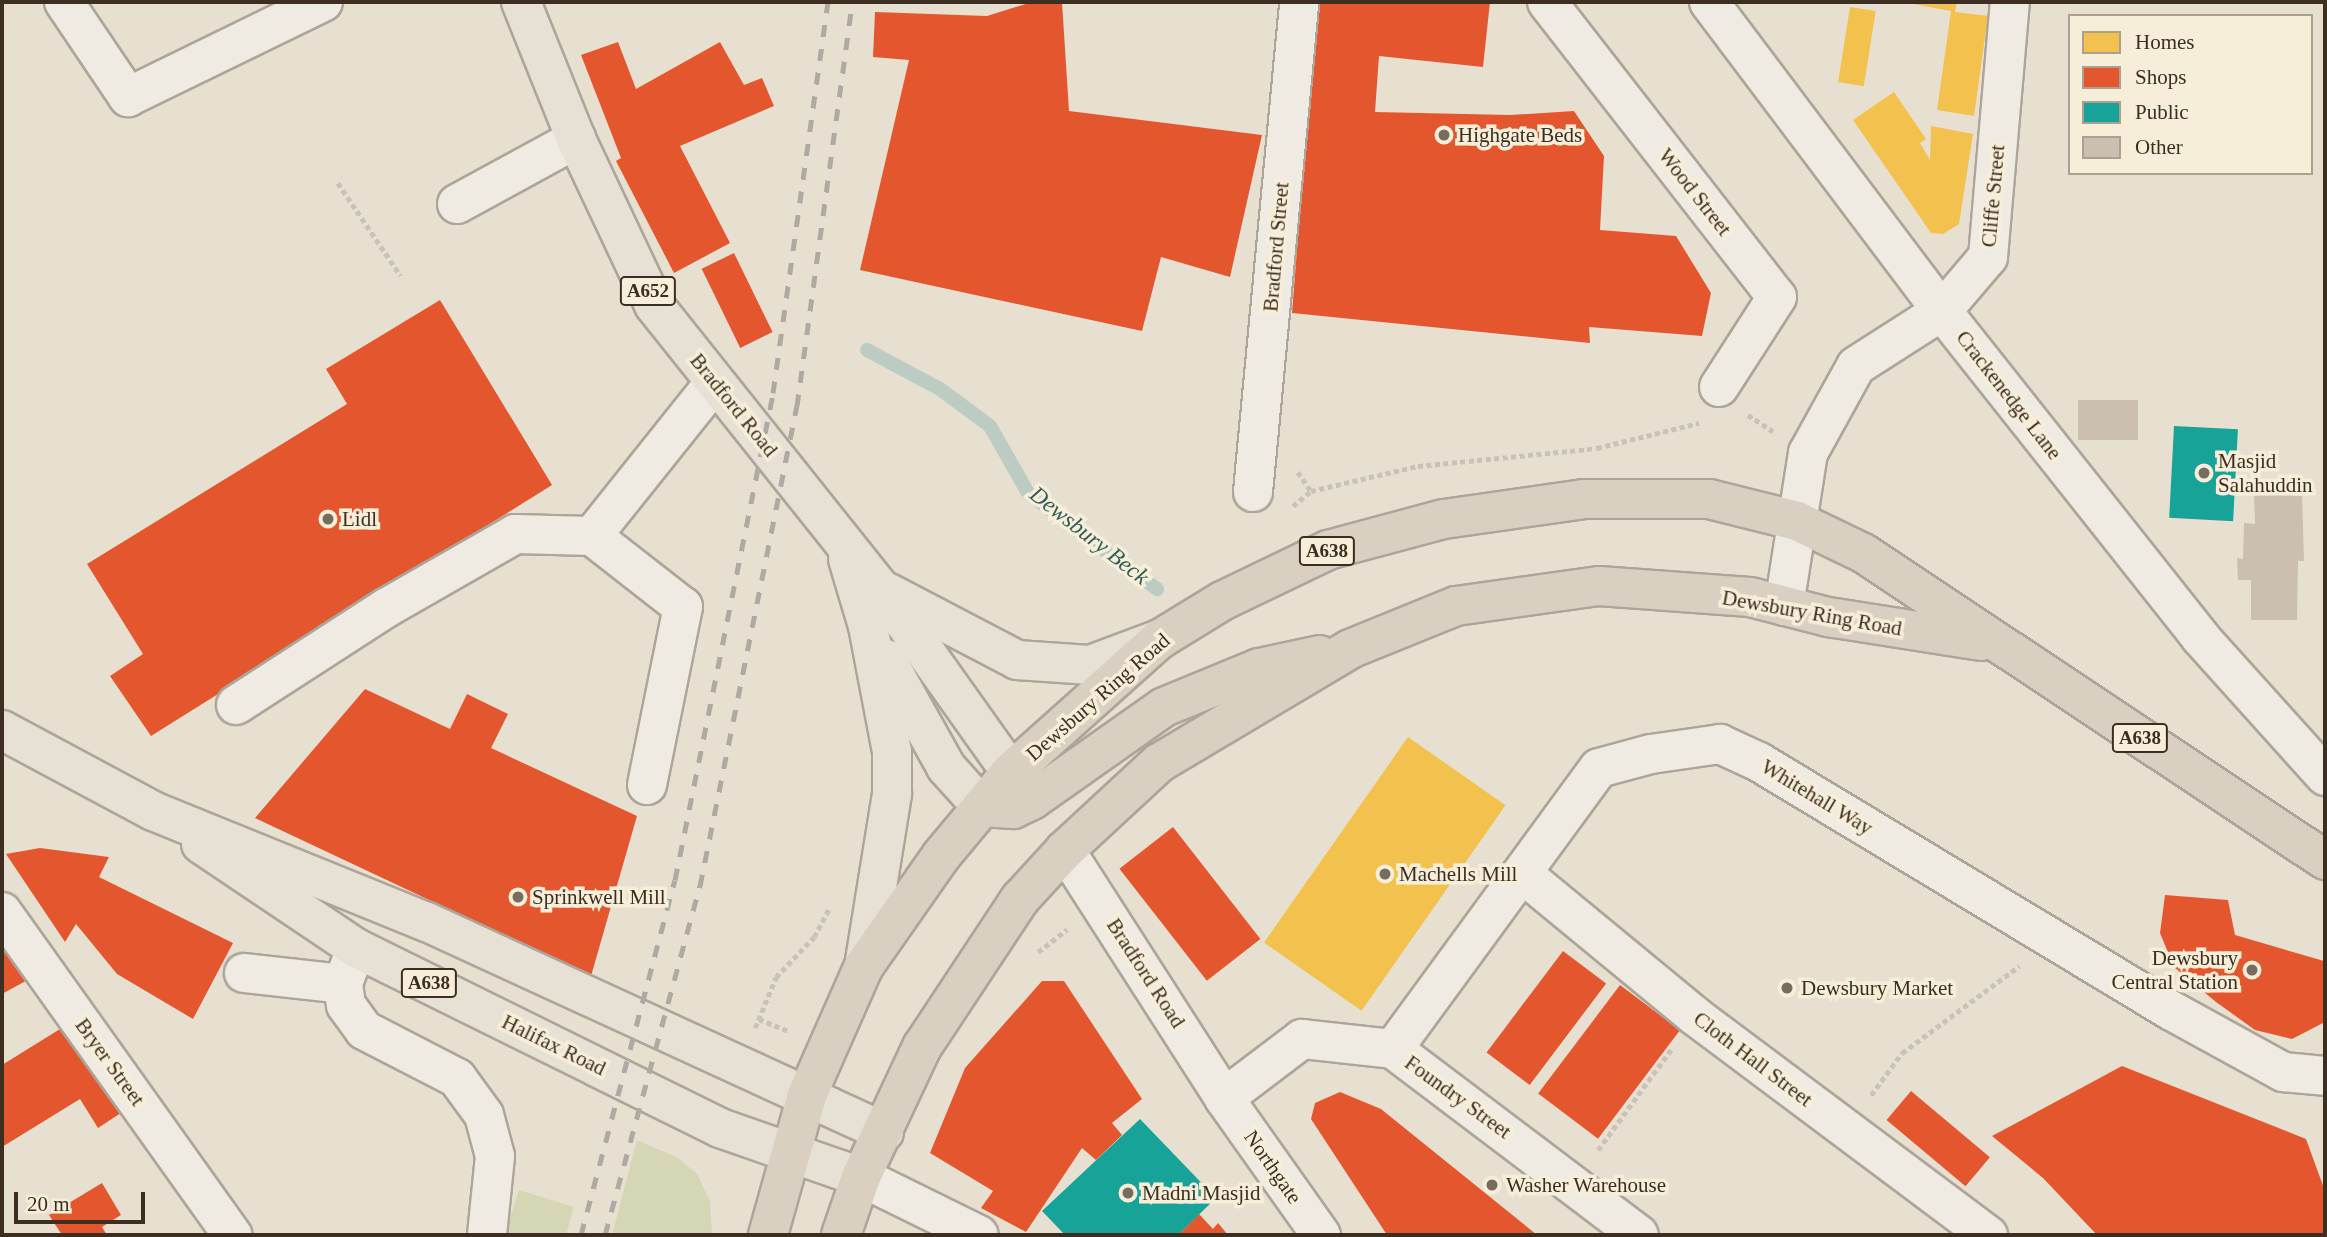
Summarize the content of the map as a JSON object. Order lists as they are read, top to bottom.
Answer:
{
  "streets": {
    "highway": ["A638", "Dewsbury Ring Road"],
    "main road": ["A652", "Bradford Road", "Halifax Road"],
    "street": [
      "Wood Street",
      "Cliffe Street",
      "Bradford Street",
      "Crackenedge Lane",
      "Whitehall Way",
      "Cloth Hall Street",
      "Bryer Street",
      "Foundry Street",
      "Northgate"
    ]
  },
  "crossings": [
    ["Cliffe Street", "Crackenedge Lane"],
    ["Cliffe Street", "Dewsbury Ring Road"],
    ["Bradford Road", "A638"],
    ["Bradford Road", "Dewsbury Ring Road"],
    ["Bradford Road", "Foundry Street"],
    ["Bradford Road", "Northgate"],
    ["A638", "Dewsbury Ring Road"],
    ["Dewsbury Ring Road", "Halifax Road"],
    ["Whitehall Way", "Cloth Hall Street"],
    ["Whitehall Way", "Foundry Street"],
    ["Foundry Street", "Northgate"]
  ],
  "water": ["Dewsbury Beck"],
  "places": [
    "Highgate Beds",
    "Masjid Salahuddin",
    "Lidl",
    "Machells Mill",
    "Sprinkwell Mill",
    "Dewsbury Central Station",
    "Dewsbury Market",
    "Washer Warehouse",
    "Madni Masjid"
  ],
  "legend": [
    "Homes",
    "Shops",
    "Public",
    "Other"
  ],
  "scale_bar": "20 m"
}
